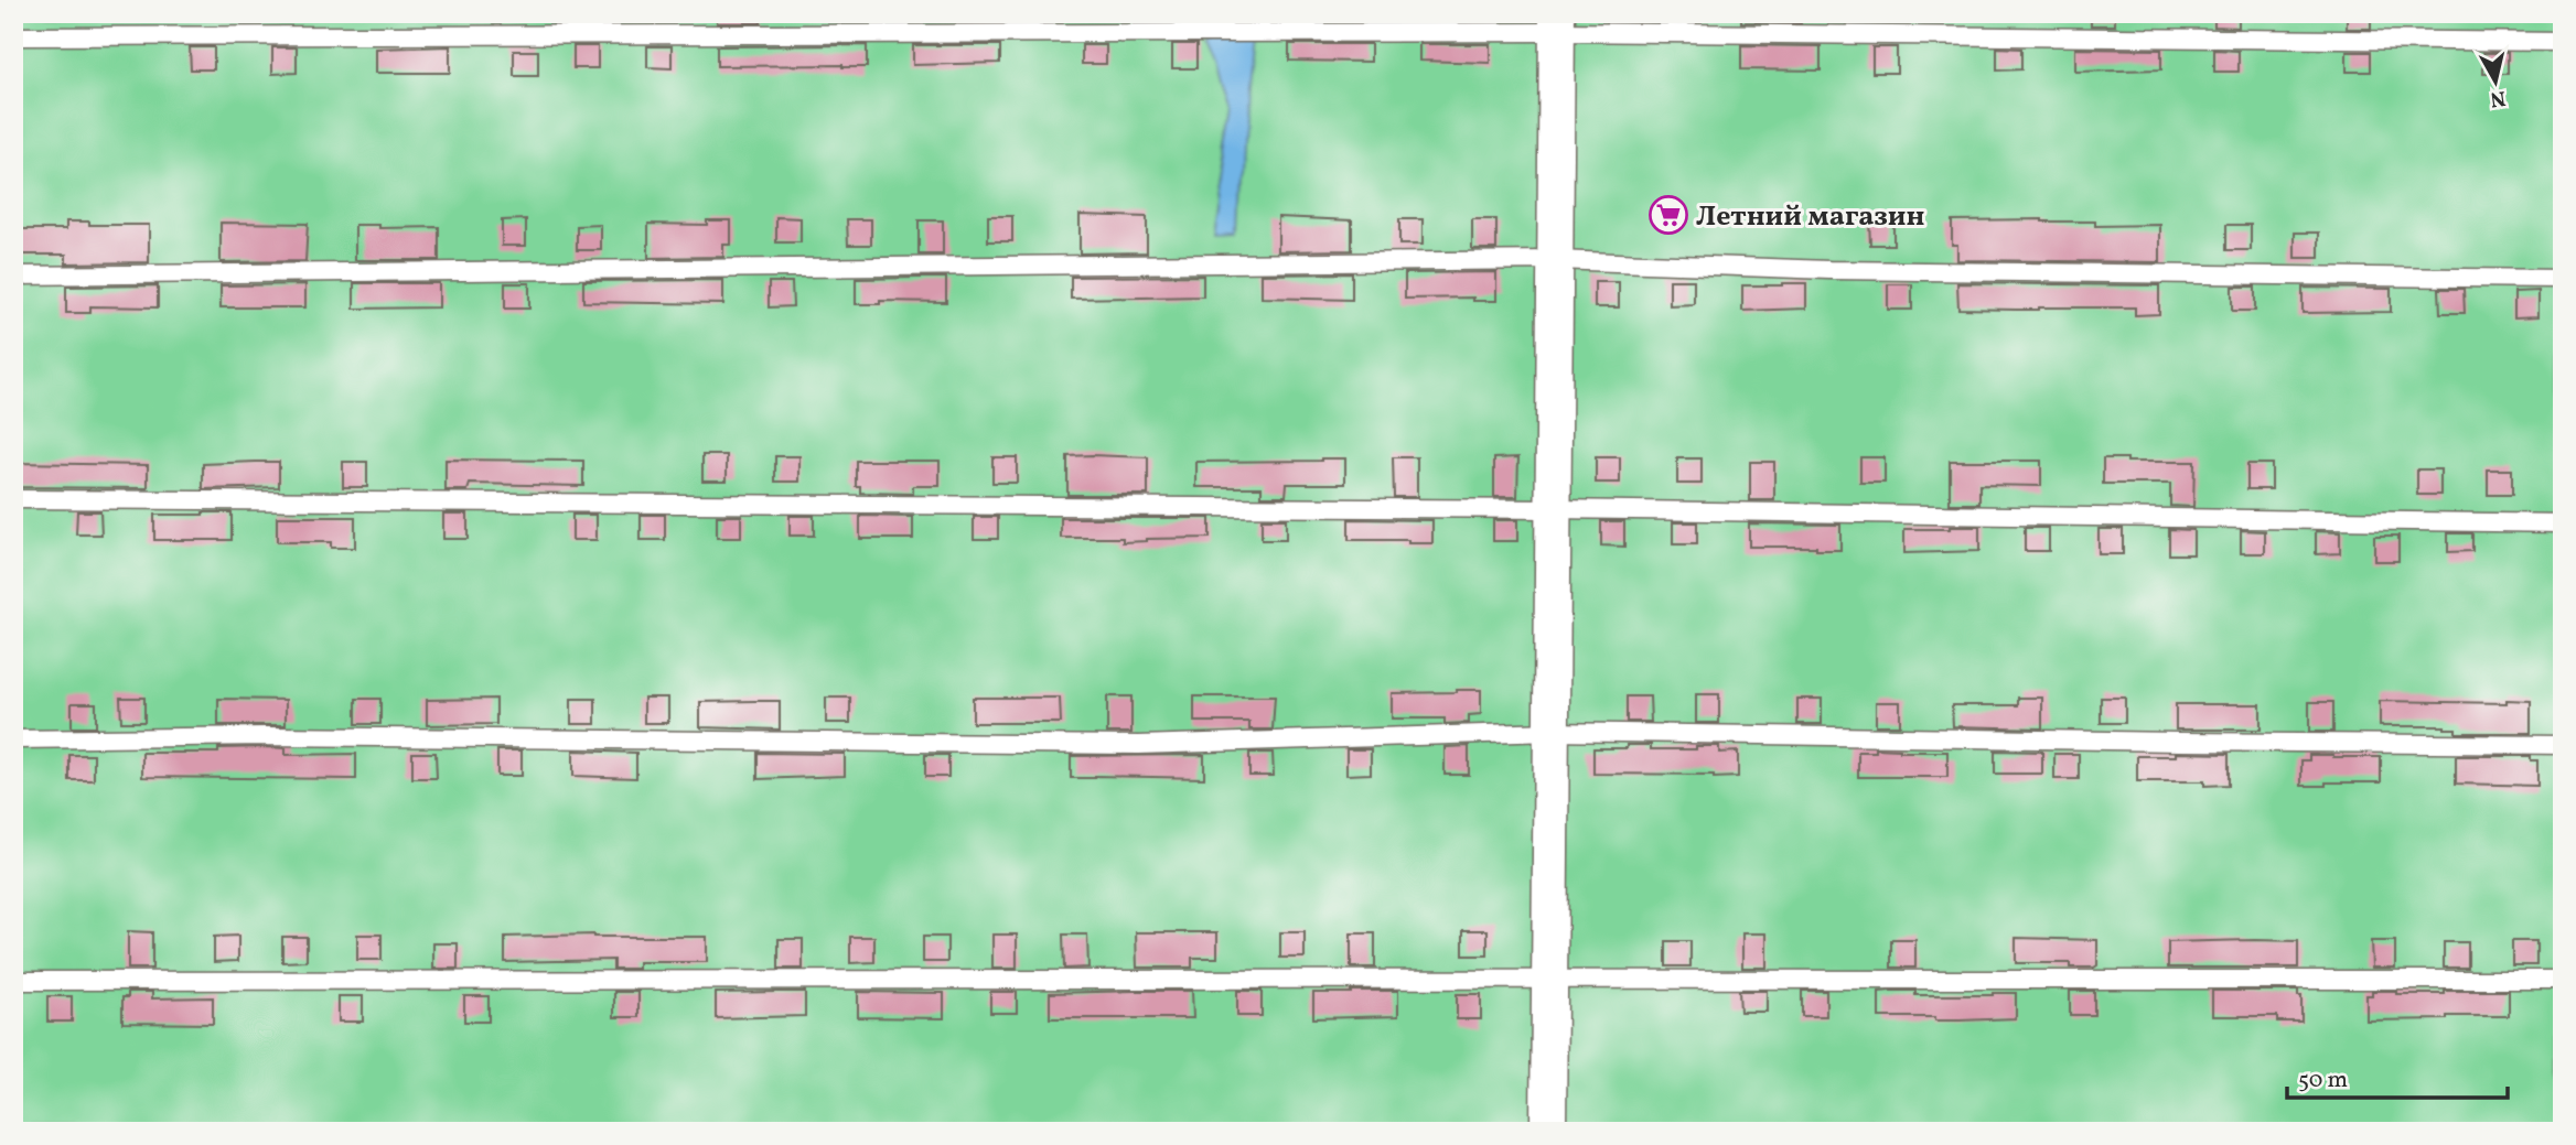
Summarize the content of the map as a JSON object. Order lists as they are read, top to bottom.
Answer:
{
  "places": {
    "supermarket": ["Летний магазин"]
  },
  "scale_bar": "50 m",
  "north": "bottom"
}
